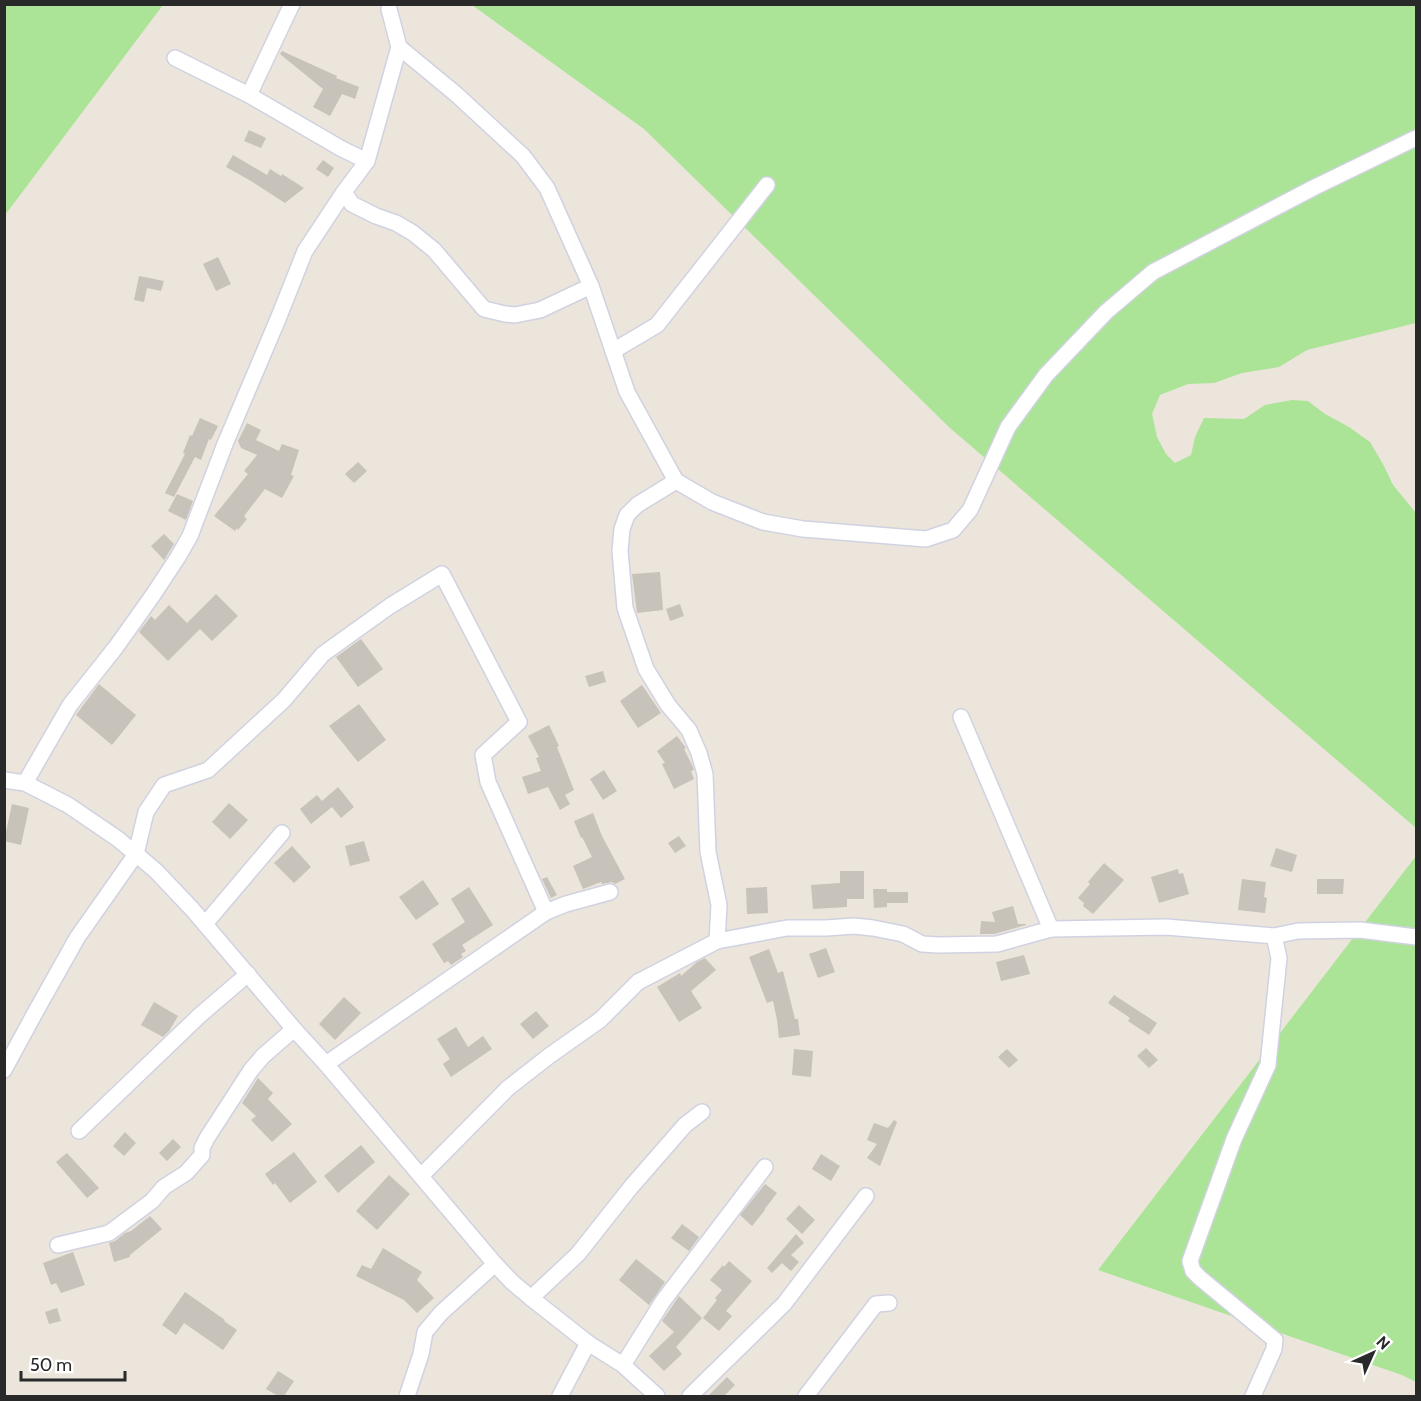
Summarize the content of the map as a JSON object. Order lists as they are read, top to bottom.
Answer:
{
  "scale_bar": "50 m",
  "north": "top right"
}
